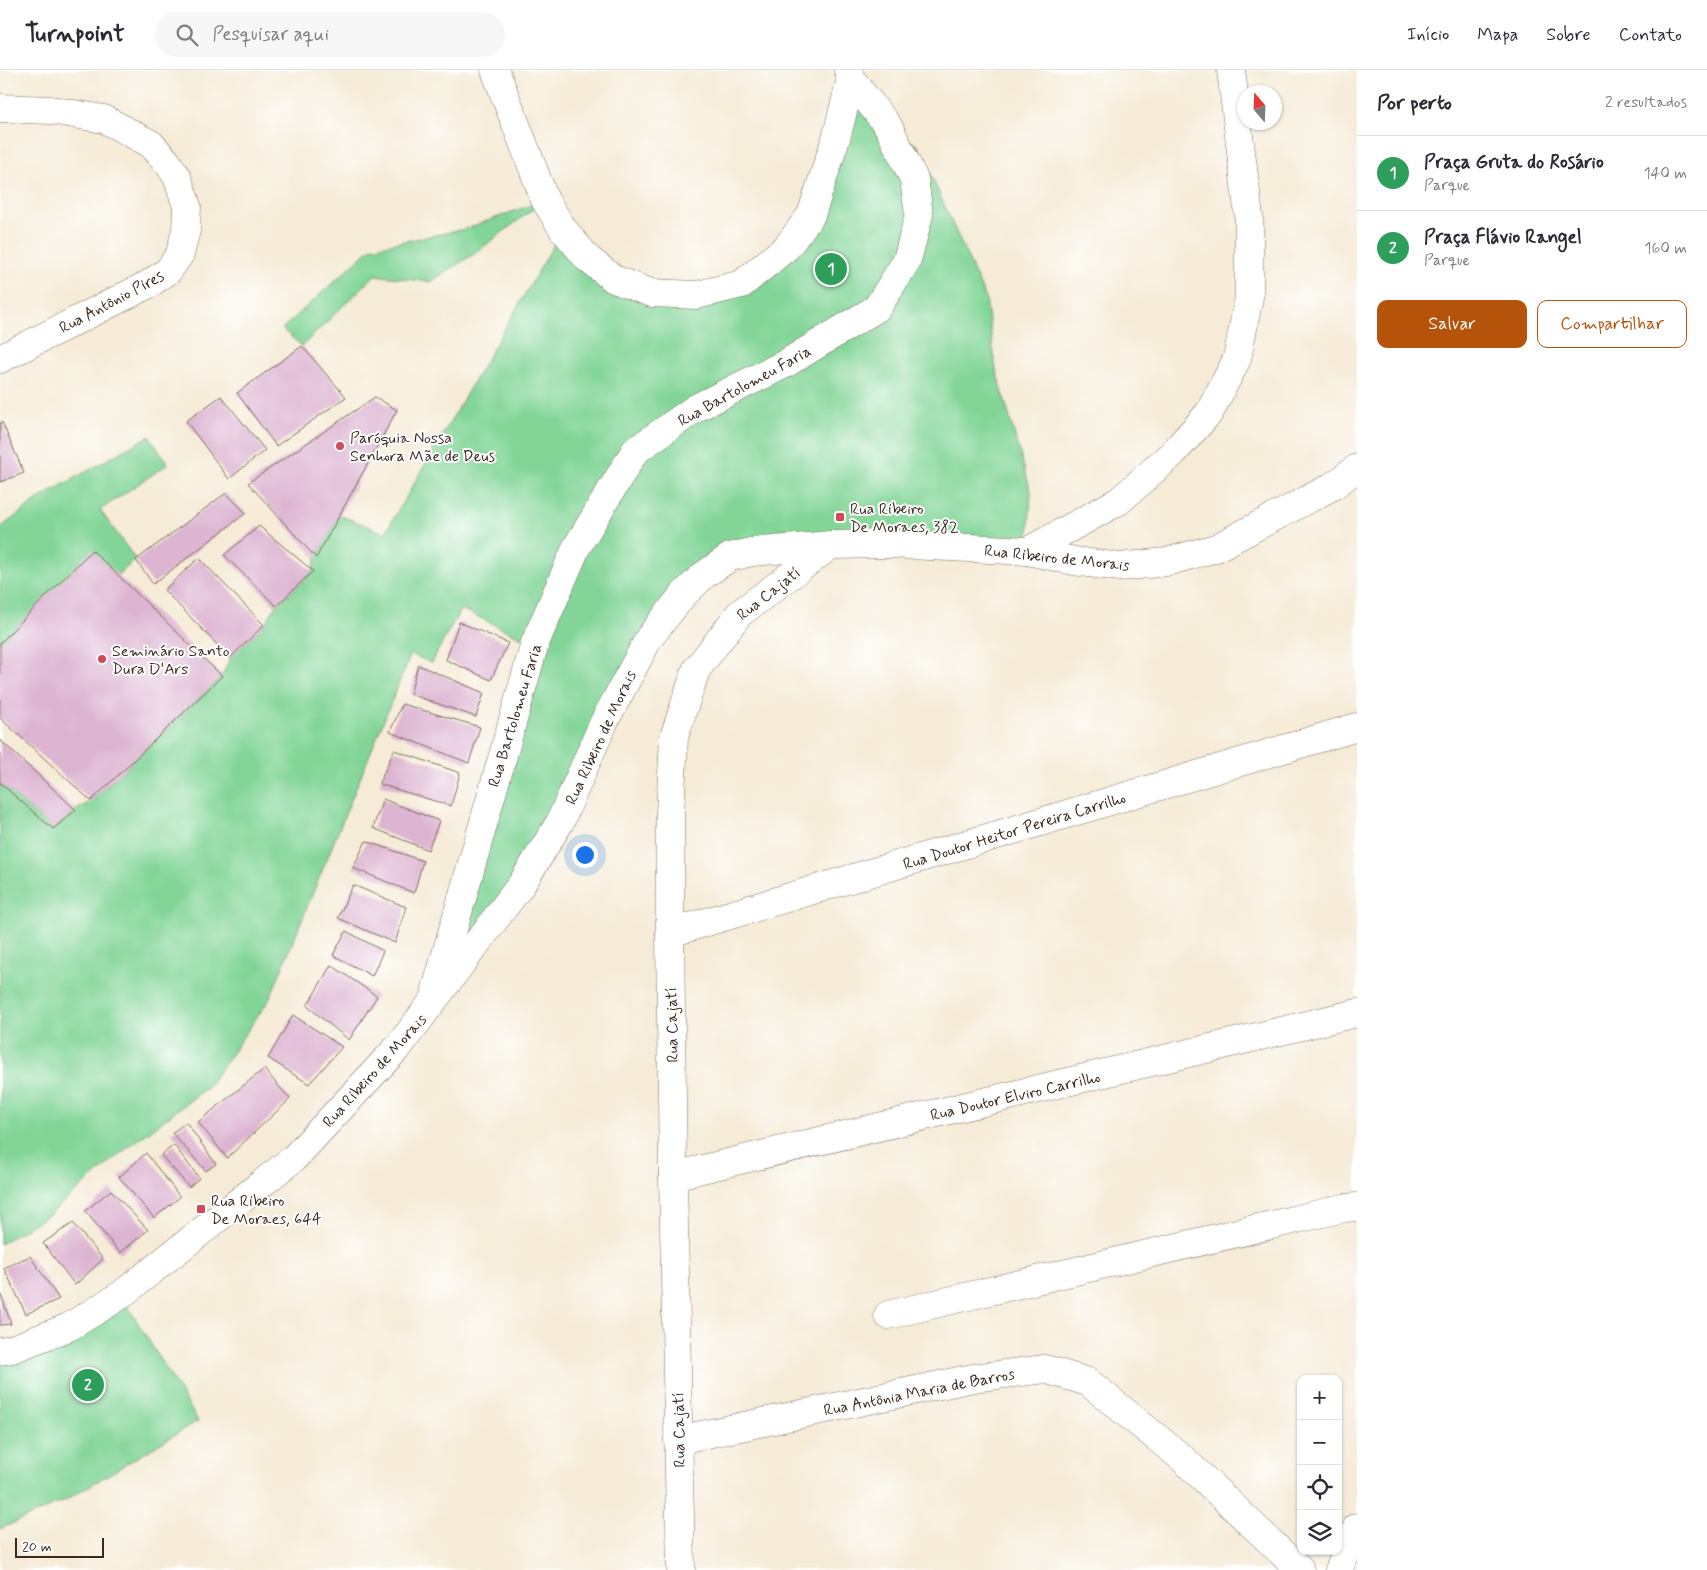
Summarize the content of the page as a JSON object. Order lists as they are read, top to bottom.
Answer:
{
  "streets": {
    "street": [
      "Rua Antônio Pires",
      "Rua Bartolomeu Faria",
      "Rua Ribeiro de Morais",
      "Rua Cajatí",
      "Rua Doutor Heitor Pereira Carrilho",
      "Rua Doutor Elviro Carrilho",
      "Rua Antônia Maria de Barros"
    ]
  },
  "crossings": [
    ["Rua Bartolomeu Faria", "Rua Ribeiro de Morais"],
    ["Rua Ribeiro de Morais", "Rua Cajatí"],
    ["Rua Cajatí", "Rua Doutor Heitor Pereira Carrilho"],
    ["Rua Cajatí", "Rua Doutor Elviro Carrilho"],
    ["Rua Cajatí", "Rua Antônia Maria de Barros"]
  ],
  "places": {
    "other": ["Paróquia Nossa Senhora Mãe de Deus", "Seminário Santo Dura D'Ars"],
    "transit": ["Rua Ribeiro De Moraes, 382", "Rua Ribeiro De Moraes, 644"]
  },
  "scale_bar": "20 m",
  "north": "top",
  "page": {
    "header": "Turnpoint",
    "search": "Pesquisar aqui",
    "nav": [
      "Início",
      "Mapa",
      "Sobre",
      "Contato"
    ],
    "heading": ["Por perto", "2 resultados"],
    "list": [
      {
        "mark": "1",
        "name": "Praça Gruta do Rosário",
        "note": "Parque",
        "value": "140 m"
      },
      {
        "mark": "2",
        "name": "Praça Flávio Rangel",
        "note": "Parque",
        "value": "160 m"
      }
    ],
    "pins": ["1", "2"],
    "buttons": ["Salvar", "Compartilhar"],
    "map_buttons": ["+", "−"],
    "scale": "20 m"
  }
}
